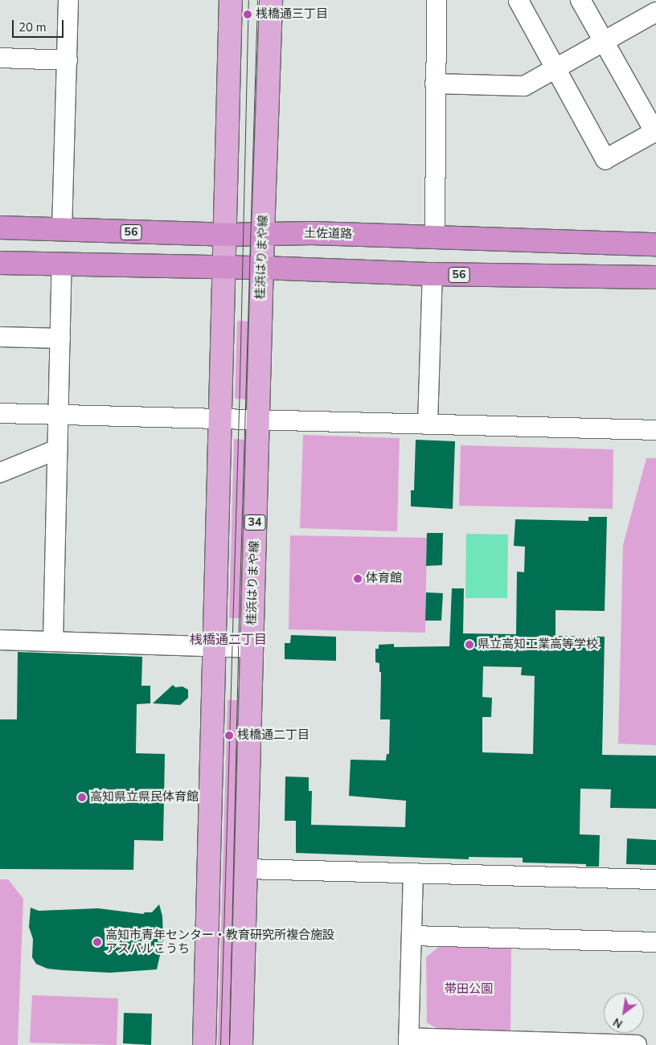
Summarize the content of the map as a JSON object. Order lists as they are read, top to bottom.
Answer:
{
  "streets": {
    "highway": ["56", "土佐道路"],
    "main road": ["桂浜はりまや線", "34"]
  },
  "crossings": [
    ["56", "桂浜はりまや線"],
    ["土佐道路", "桂浜はりまや線"]
  ],
  "districts": ["桟橋通二丁目"],
  "parks": ["帯田公園"],
  "places": [
    "桟橋通三丁目",
    "体育館",
    "県立高知工業高等学校",
    "桟橋通二丁目",
    "高知県立県民体育館",
    "高知市青年センター・教育研究所複合施設 アスパルこうち"
  ],
  "scale_bar": "20 m",
  "north": "bottom left"
}
